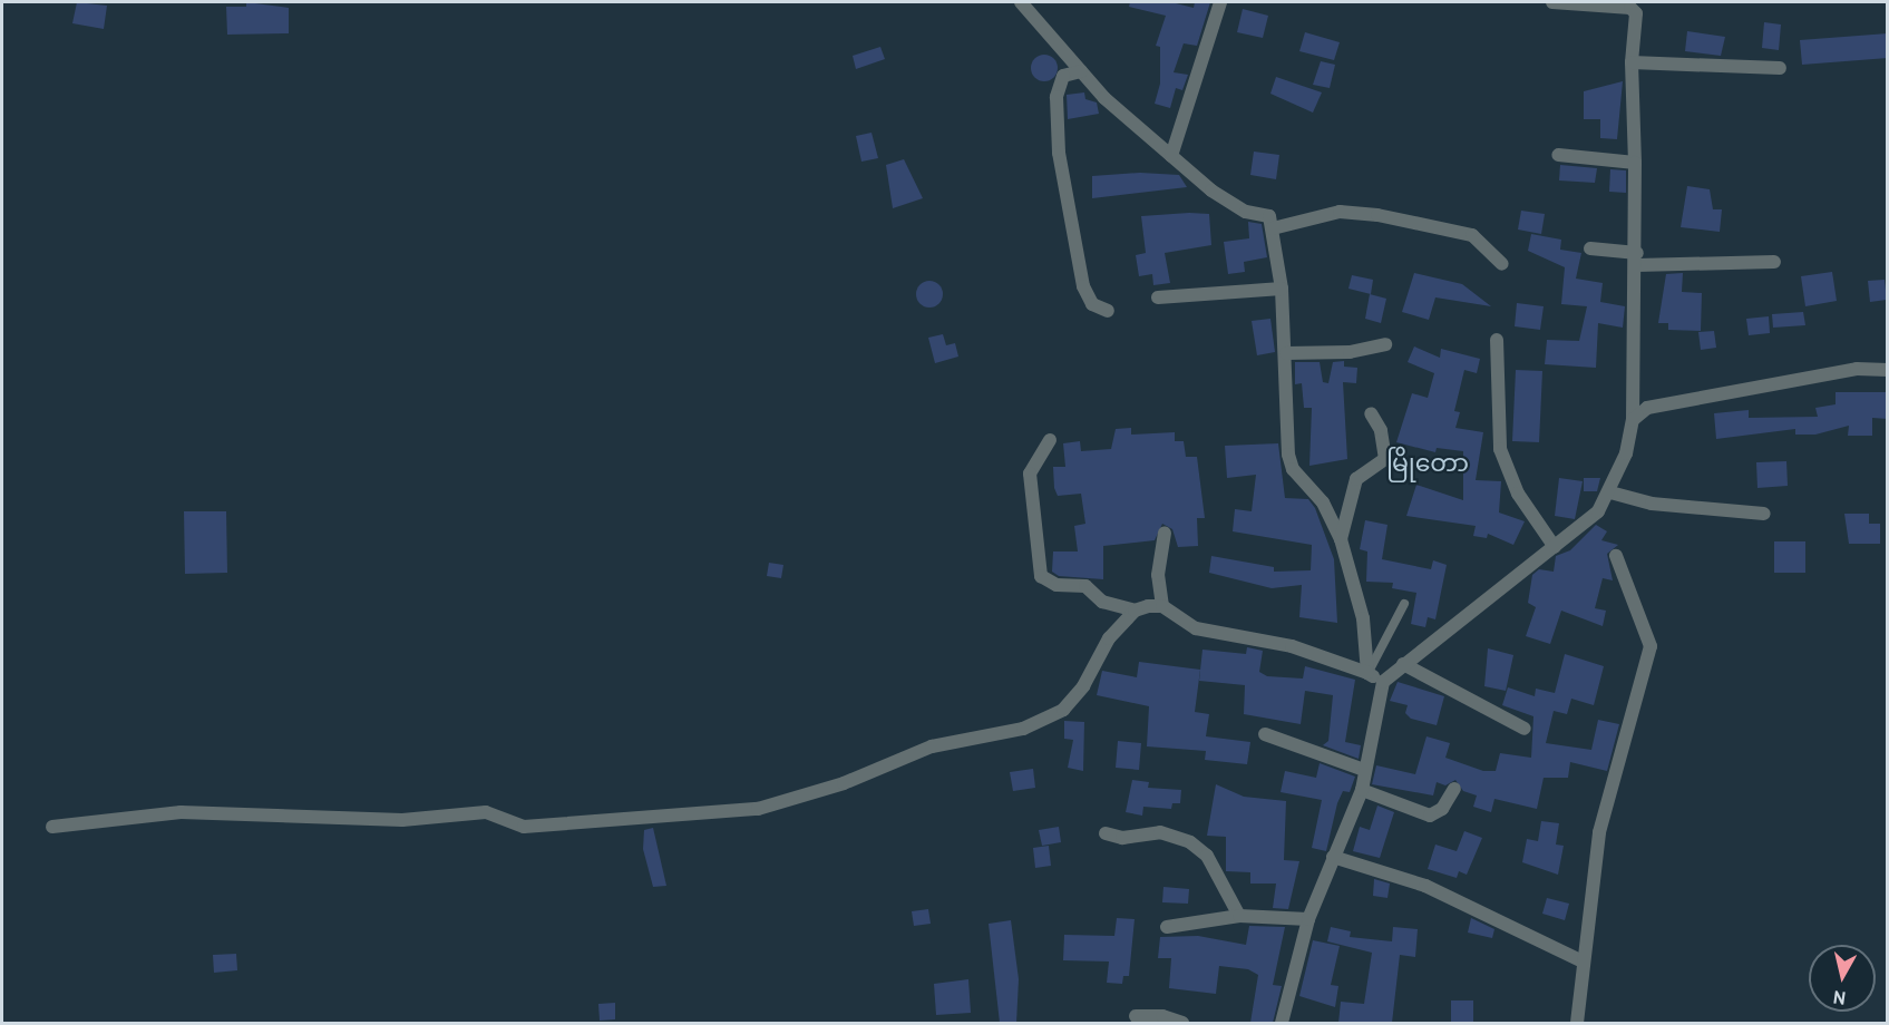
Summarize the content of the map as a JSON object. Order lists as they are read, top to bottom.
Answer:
{
  "districts": ["မြိုတော"],
  "north": "bottom"
}
